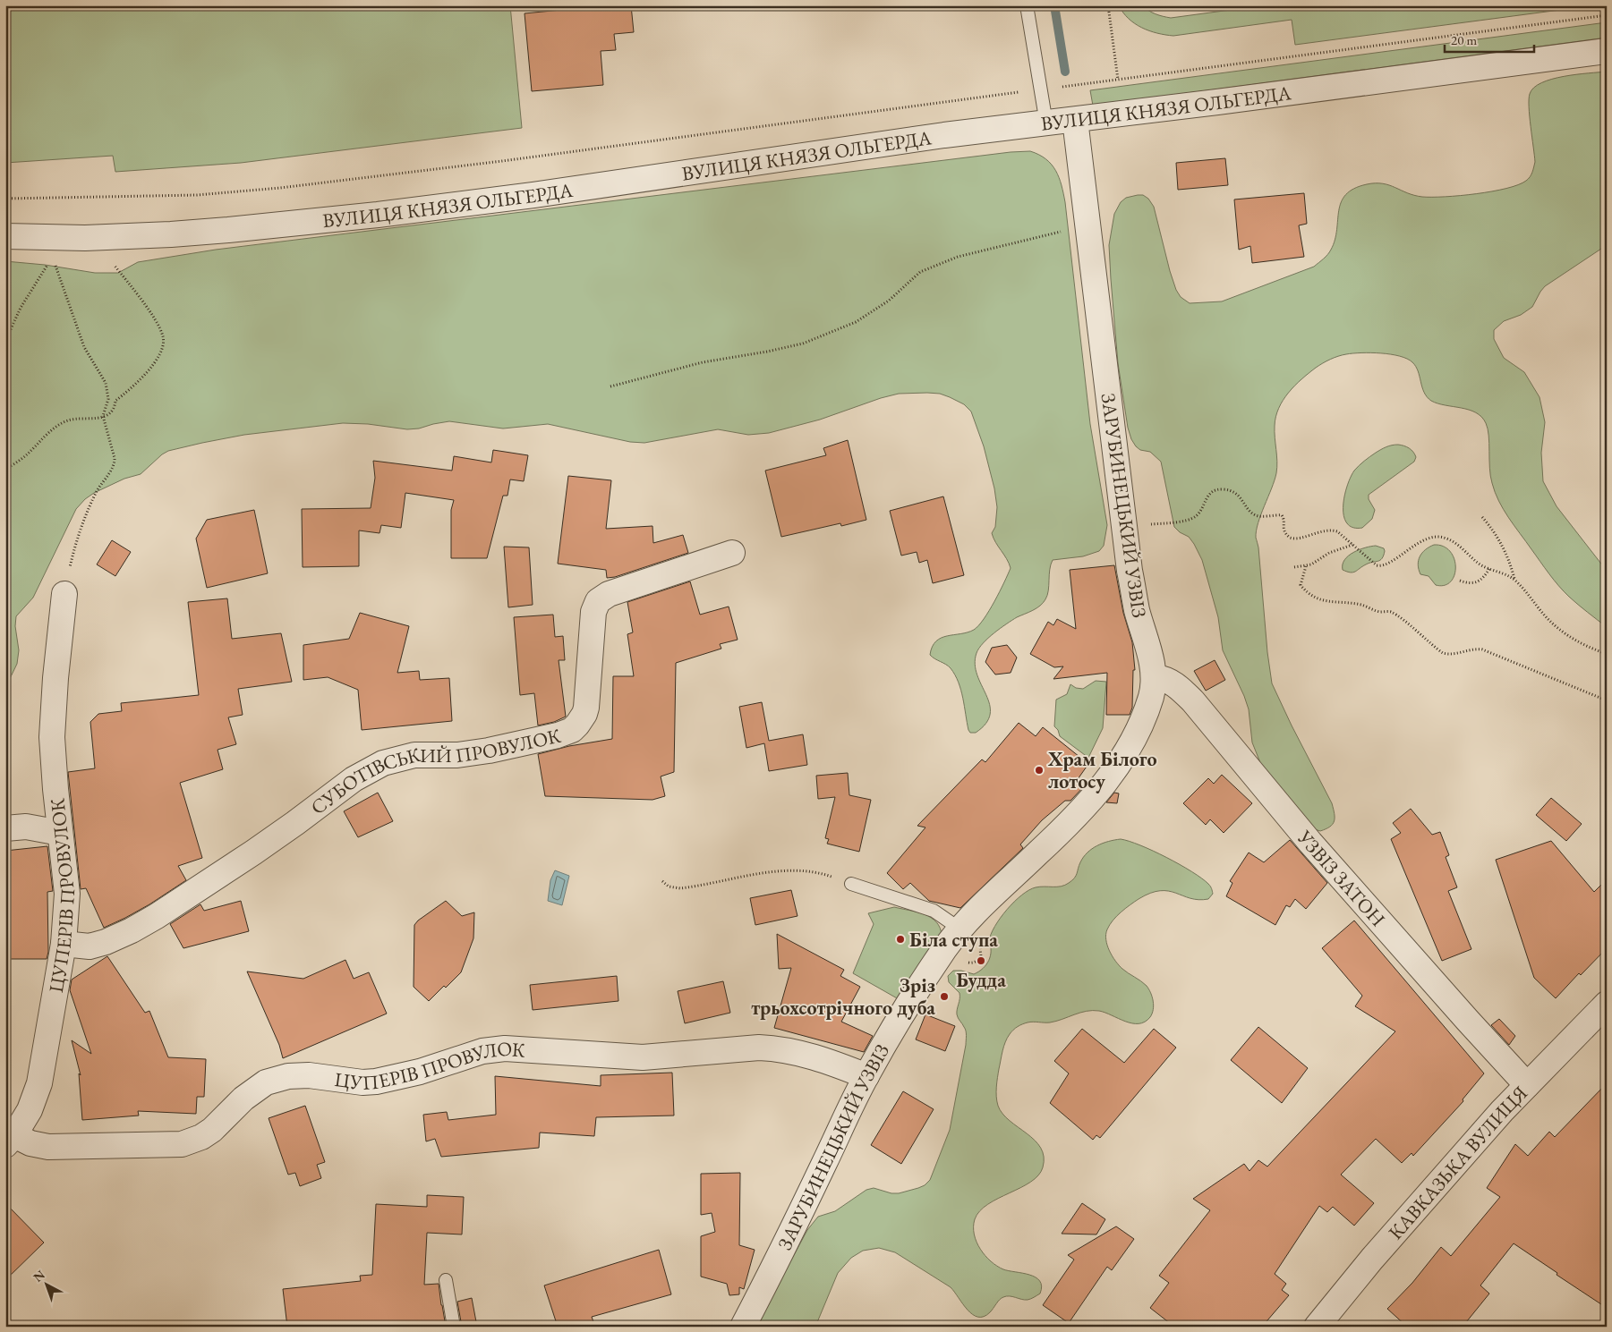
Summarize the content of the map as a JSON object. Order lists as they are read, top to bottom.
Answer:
{
  "streets": {
    "street": [
      "ВУЛИЦЯ КНЯЗЯ ОЛЬГЕРДА",
      "ЗАРУБИНЕЦЬКИЙ УЗВІЗ",
      "СУБОТІВСЬКИЙ ПРОВУЛОК",
      "УЗВІЗ ЗАТОН",
      "ЦУПЕРІВ ПРОВУЛОК",
      "КАВКАЗЬКА ВУЛИЦЯ"
    ]
  },
  "crossings": [
    ["ВУЛИЦЯ КНЯЗЯ ОЛЬГЕРДА", "ЗАРУБИНЕЦЬКИЙ УЗВІЗ"],
    ["ЗАРУБИНЕЦЬКИЙ УЗВІЗ", "УЗВІЗ ЗАТОН"],
    ["ЗАРУБИНЕЦЬКИЙ УЗВІЗ", "ЦУПЕРІВ ПРОВУЛОК"],
    ["СУБОТІВСЬКИЙ ПРОВУЛОК", "ЦУПЕРІВ ПРОВУЛОК"],
    ["УЗВІЗ ЗАТОН", "КАВКАЗЬКА ВУЛИЦЯ"]
  ],
  "places": [
    "Храм Білого лотосу",
    "Біла ступа",
    "Будда",
    "Зріз трьохсотрічного дуба"
  ],
  "scale_bar": "20 m",
  "north": "top left"
}
